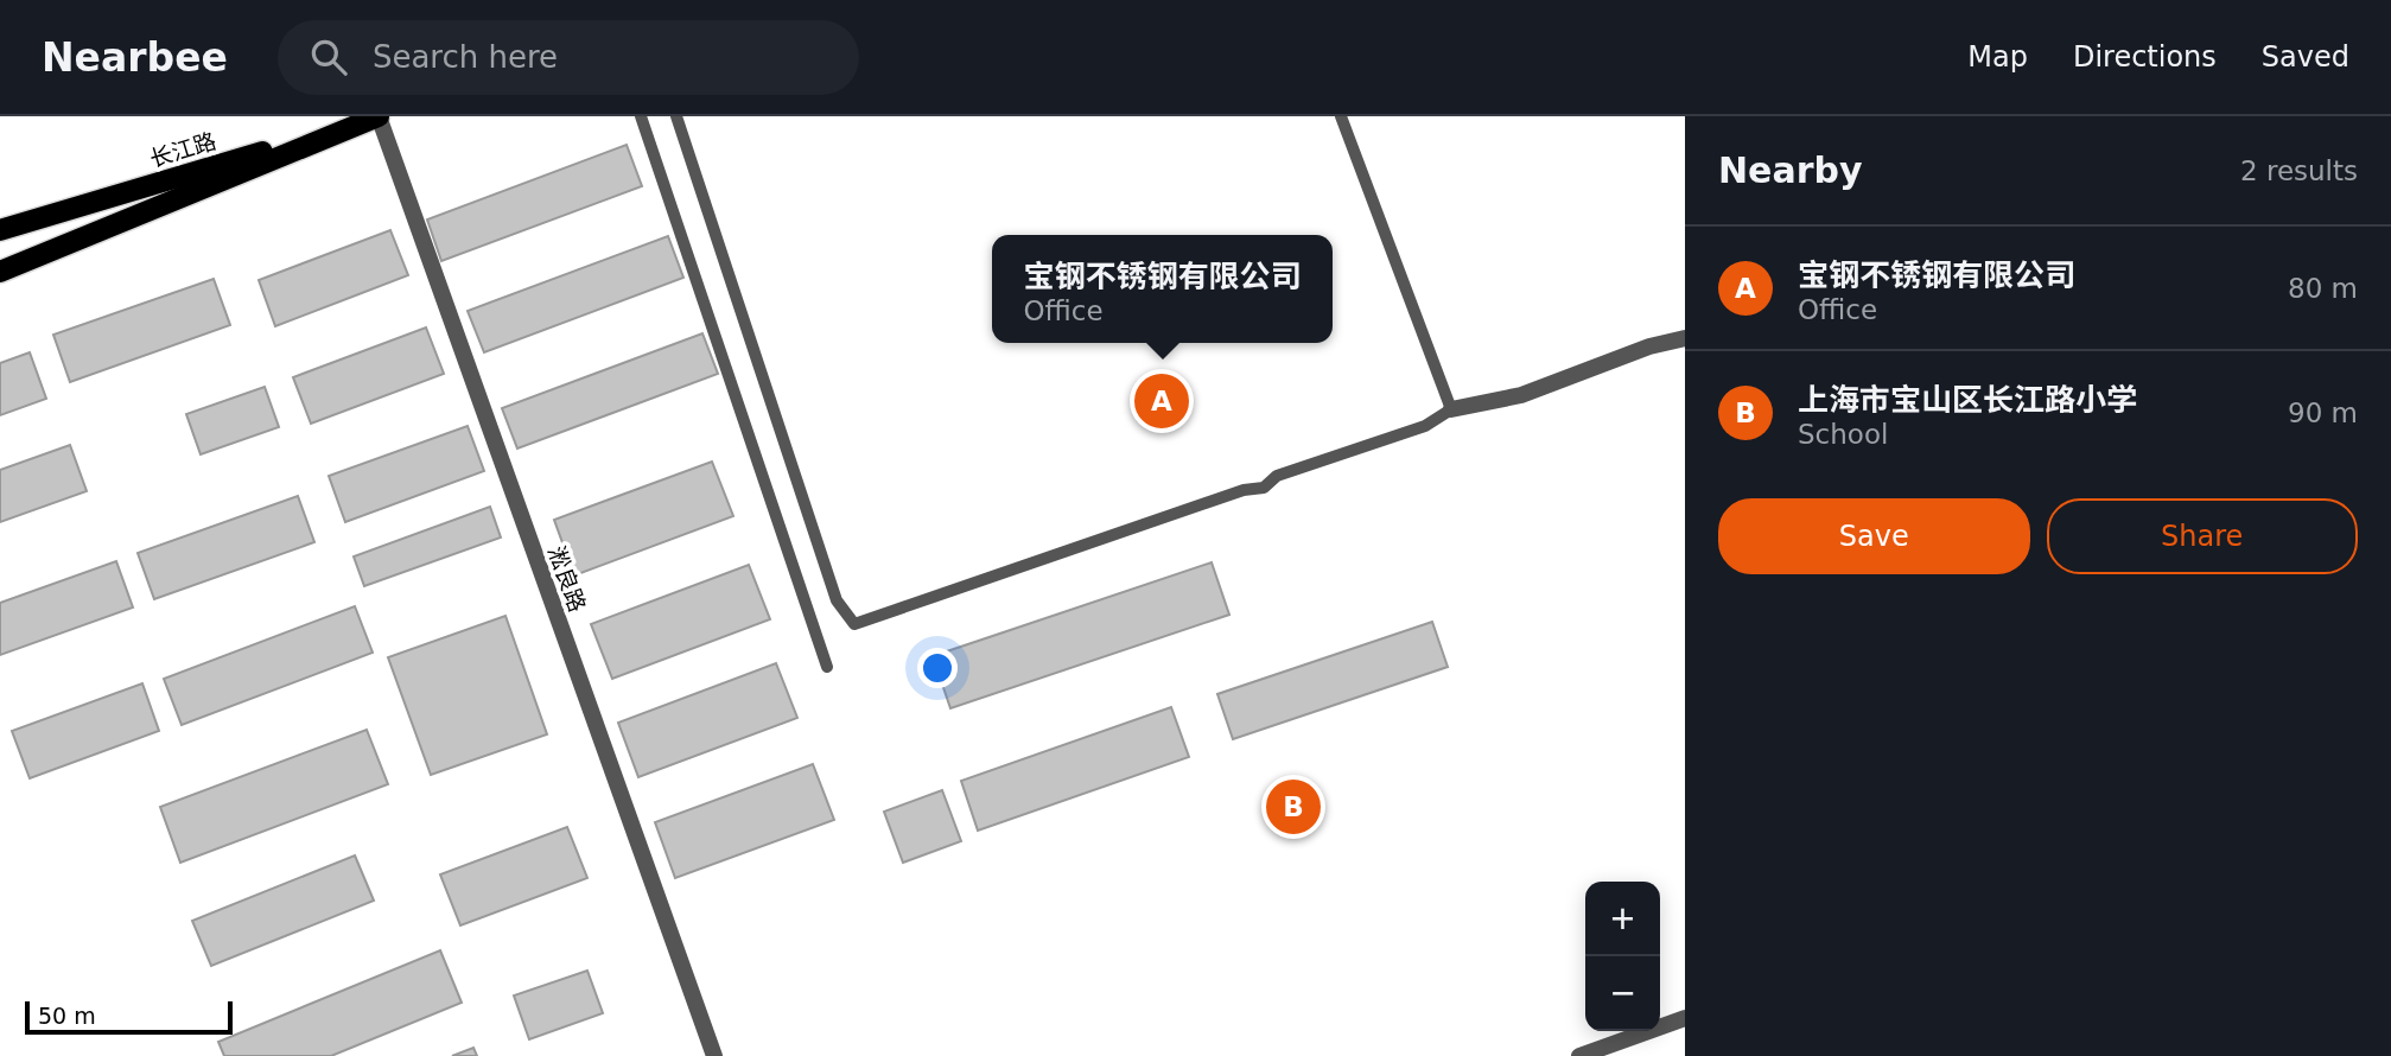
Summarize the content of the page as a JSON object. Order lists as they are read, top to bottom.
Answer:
{
  "streets": {
    "main road": ["长江路"],
    "street": ["淞良路"]
  },
  "crossings": [
    ["长江路", "淞良路"]
  ],
  "scale_bar": "50 m",
  "page": {
    "header": "Nearbee",
    "search": "Search here",
    "nav": ["Map", "Directions", "Saved"],
    "heading": ["Nearby", "2 results"],
    "list": [
      {
        "mark": "A",
        "name": "宝钢不锈钢有限公司",
        "note": "Office",
        "value": "80 m"
      },
      {
        "mark": "B",
        "name": "上海市宝山区长江路小学",
        "note": "School",
        "value": "90 m"
      }
    ],
    "popup": ["宝钢不锈钢有限公司", "Office"],
    "pins": ["A", "B"],
    "buttons": ["Save", "Share"],
    "map_buttons": ["+", "−"],
    "scale": "50 m"
  }
}
